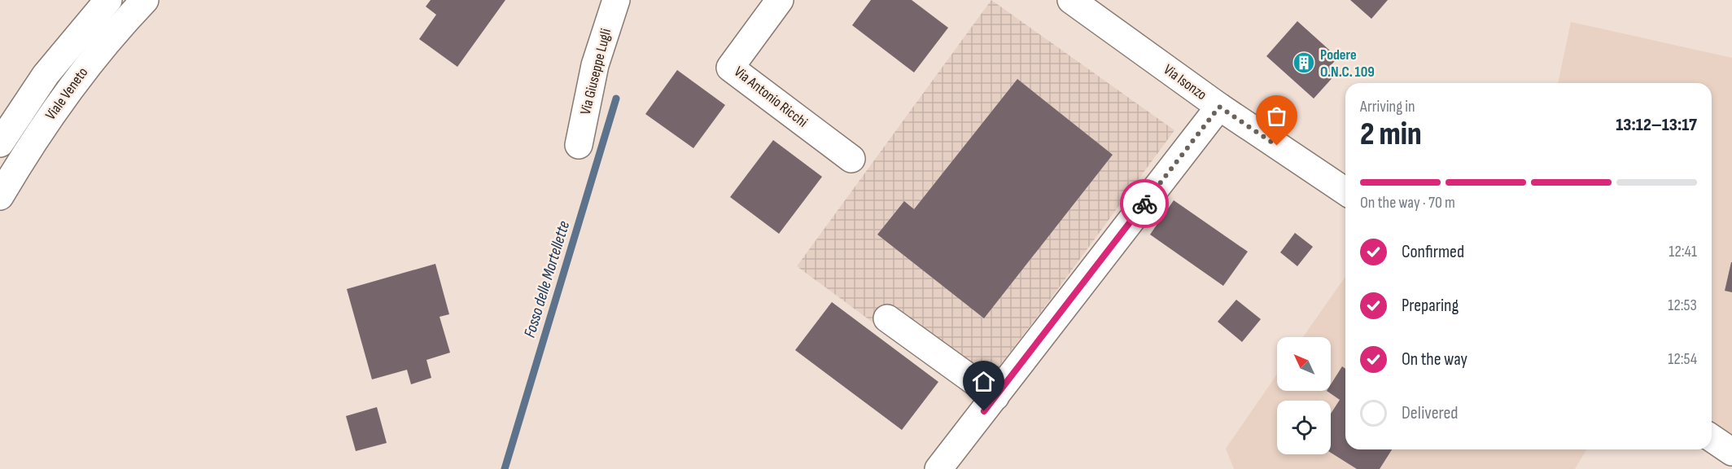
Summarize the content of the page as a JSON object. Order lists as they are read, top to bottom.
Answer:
{
  "streets": {
    "street": [
      "Via Giuseppe Lugli",
      "Via Isonzo",
      "Viale Veneto",
      "Via Antonio Ricchi"
    ]
  },
  "water": ["Fosso delle Mortellette"],
  "places": {
    "building": ["Podere O.N.C. 109"]
  },
  "north": "top left",
  "page": {
    "heading": ["2 min", "Arriving in", "13:12–13:17"],
    "bar": "On the way · 70 m",
    "list": [
      ["Confirmed", "12:41"],
      ["Preparing", "12:53"],
      ["On the way", "12:54"],
      "Delivered"
    ]
  }
}
